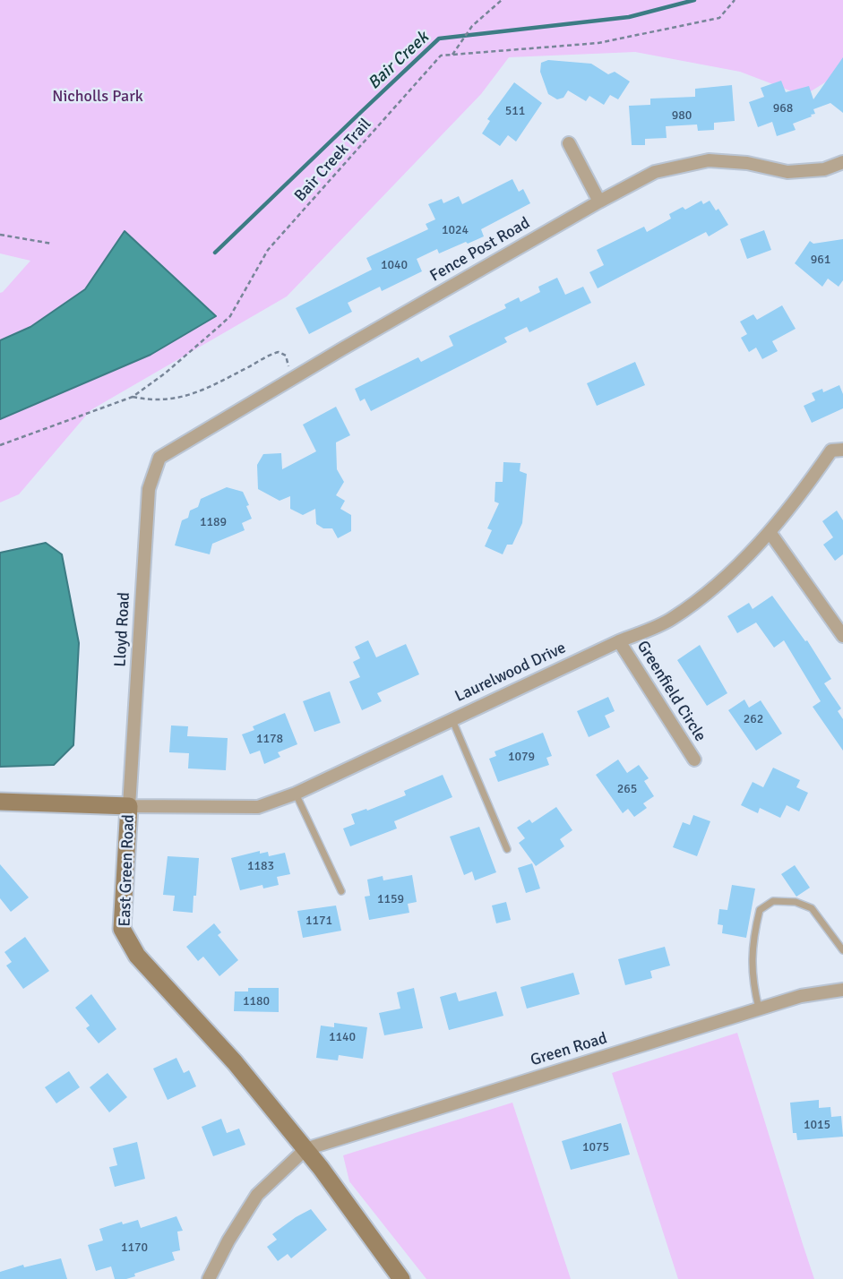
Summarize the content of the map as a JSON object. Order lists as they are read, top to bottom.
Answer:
{
  "streets": {
    "street": [
      "Fence Post Road",
      "Lloyd Road",
      "Laurelwood Drive",
      "Greenfield Circle",
      "East Green Road",
      "Green Road"
    ],
    "path": ["Bair Creek Trail"]
  },
  "crossings": [
    ["Fence Post Road", "Lloyd Road"],
    ["Lloyd Road", "Laurelwood Drive"],
    ["Lloyd Road", "East Green Road"],
    ["Laurelwood Drive", "Greenfield Circle"],
    ["Laurelwood Drive", "East Green Road"],
    ["East Green Road", "Green Road"]
  ],
  "water": ["Bair Creek"],
  "parks": ["Nicholls Park"],
  "house_numbers": [
    "968",
    "511",
    "980",
    "1024",
    "961",
    "1040",
    "1189",
    "262",
    "1178",
    "1079",
    "265",
    "1183",
    "1159",
    "1171",
    "1180",
    "1140",
    "1015",
    "1075",
    "1170"
  ]
}
